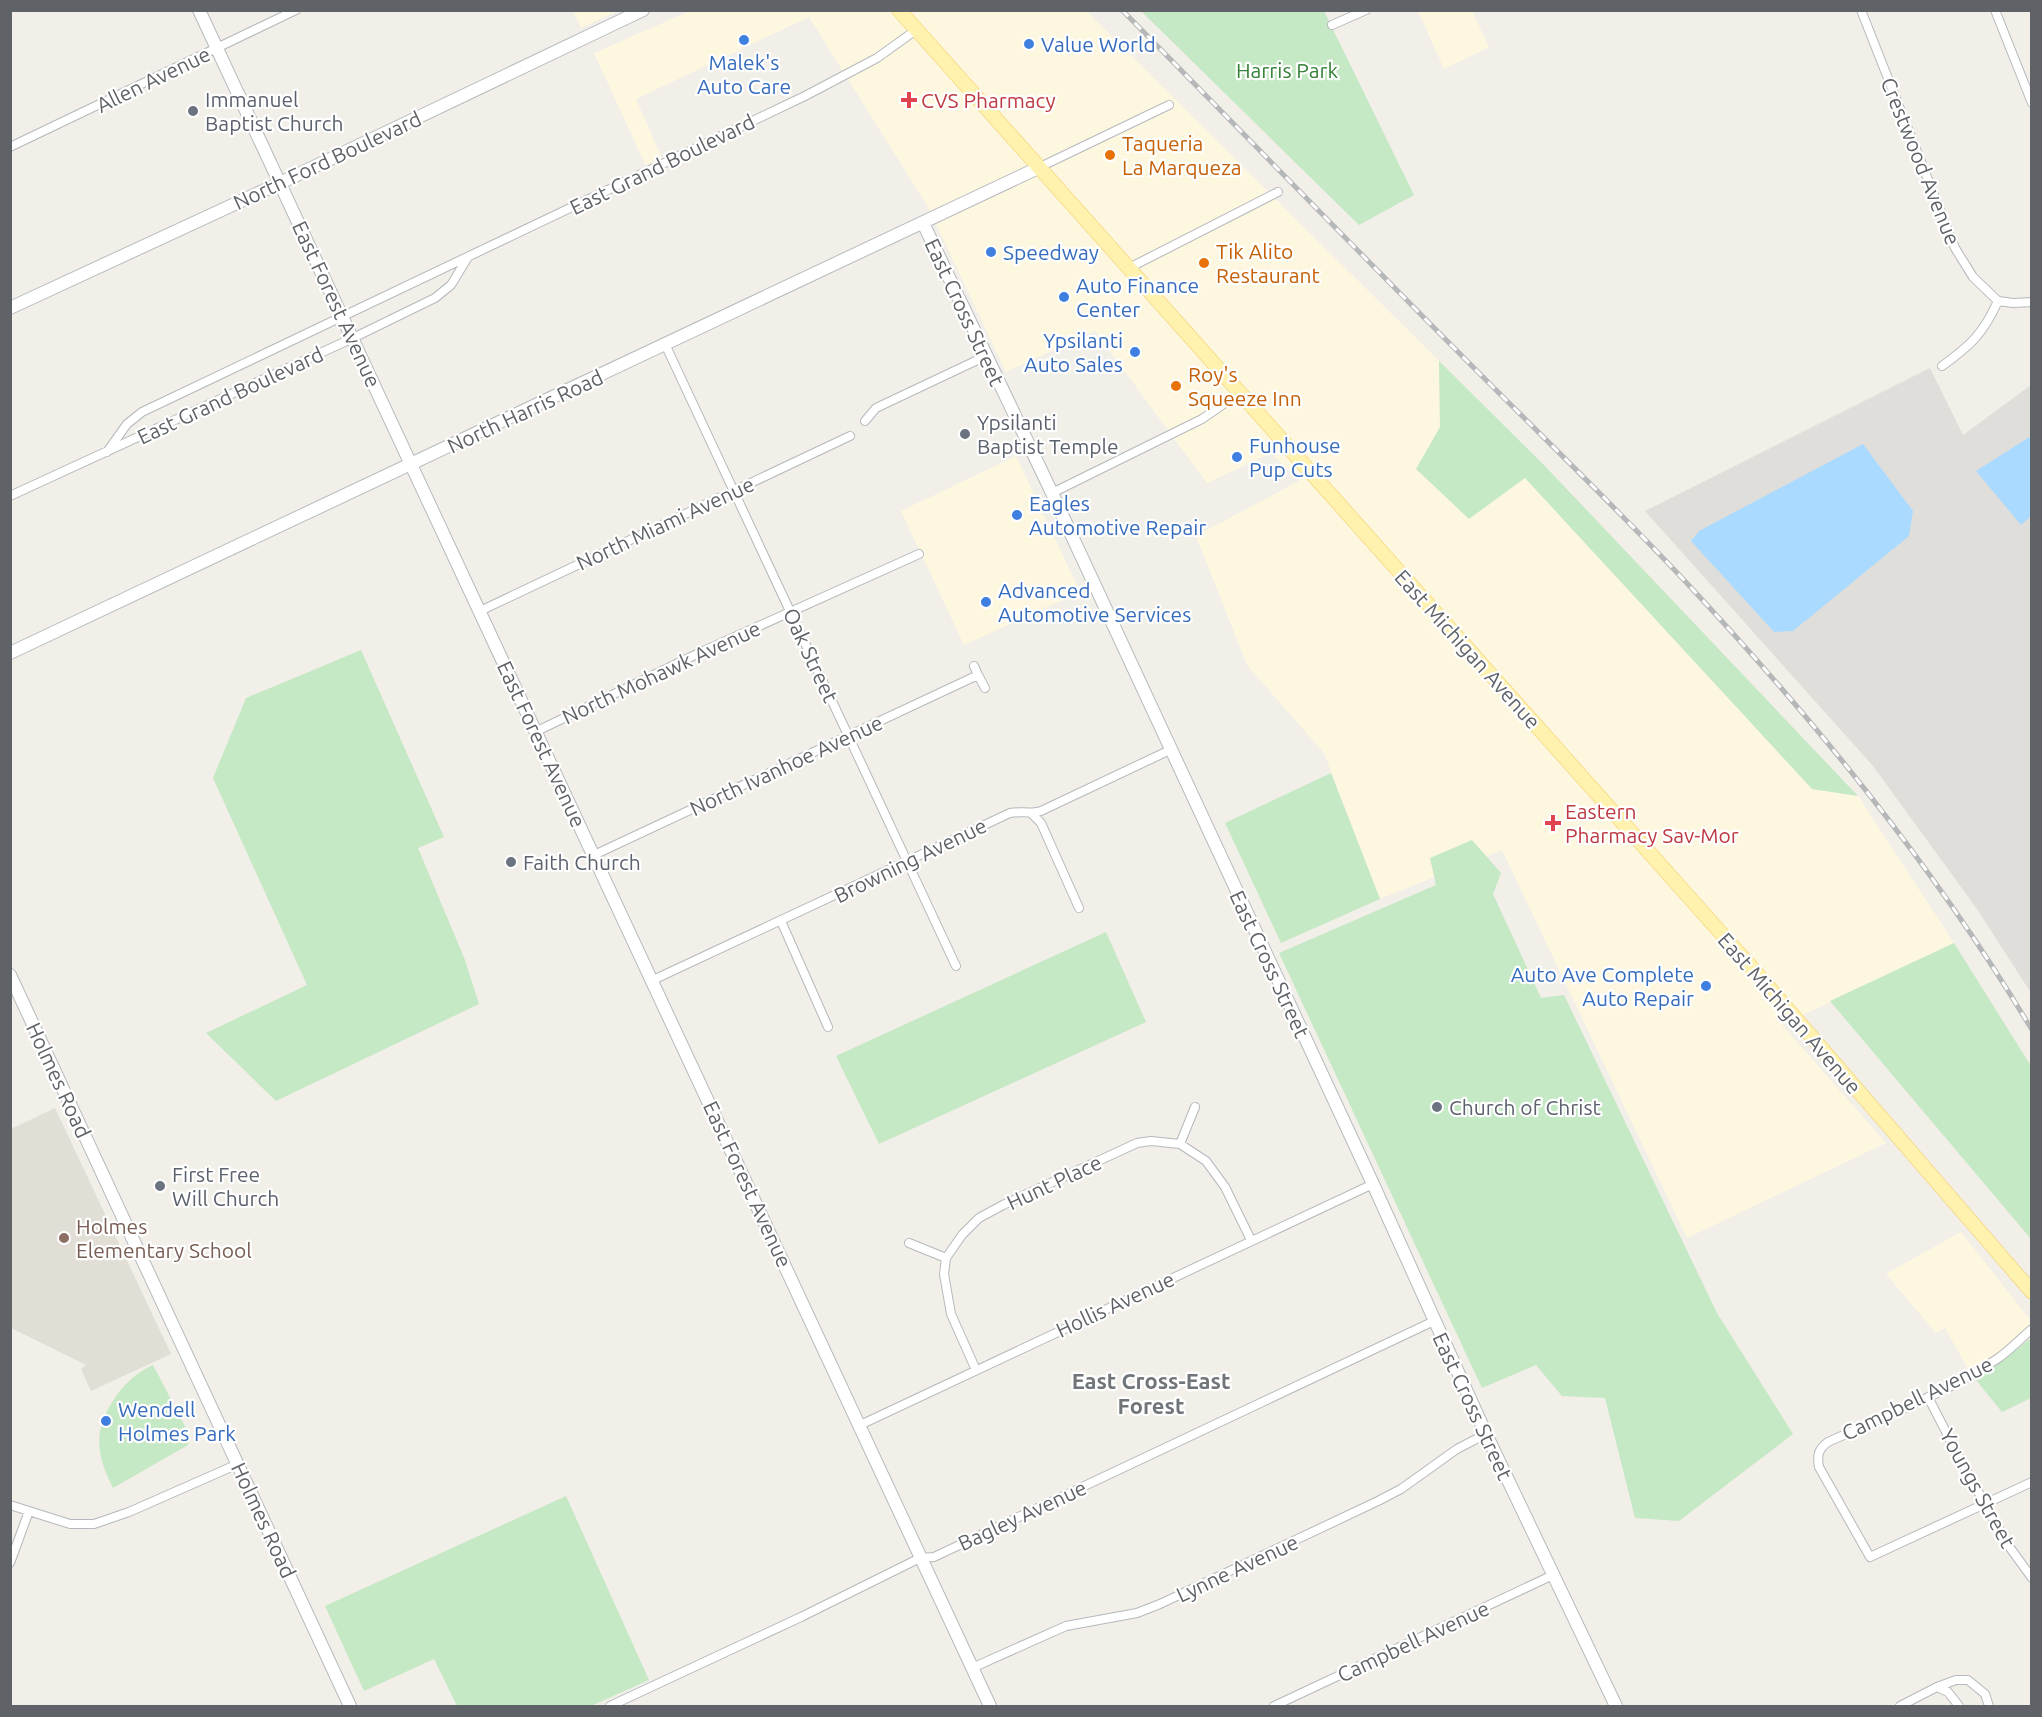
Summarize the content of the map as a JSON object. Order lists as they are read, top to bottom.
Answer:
{
  "streets": {
    "main road": ["East Michigan Avenue"],
    "street": [
      "Allen Avenue",
      "North Ford Boulevard",
      "Crestwood Avenue",
      "East Grand Boulevard",
      "East Forest Avenue",
      "East Cross Street",
      "North Harris Road",
      "North Miami Avenue",
      "Oak Street",
      "North Mohawk Avenue",
      "North Ivanhoe Avenue",
      "Browning Avenue",
      "Holmes Road",
      "Hunt Place",
      "Hollis Avenue",
      "Campbell Avenue",
      "Youngs Street",
      "Bagley Avenue",
      "Lynne Avenue"
    ]
  },
  "crossings": [
    ["Allen Avenue", "East Forest Avenue"],
    ["North Ford Boulevard", "East Forest Avenue"],
    ["East Grand Boulevard", "East Forest Avenue"],
    ["East Grand Boulevard", "East Michigan Avenue"],
    ["East Forest Avenue", "North Harris Road"],
    ["East Forest Avenue", "North Miami Avenue"],
    ["East Forest Avenue", "North Mohawk Avenue"],
    ["East Forest Avenue", "North Ivanhoe Avenue"],
    ["East Forest Avenue", "Browning Avenue"],
    ["East Forest Avenue", "Hollis Avenue"],
    ["East Forest Avenue", "Bagley Avenue"],
    ["East Forest Avenue", "Lynne Avenue"],
    ["East Cross Street", "North Harris Road"],
    ["East Cross Street", "Browning Avenue"],
    ["East Cross Street", "Hollis Avenue"],
    ["East Cross Street", "Campbell Avenue"],
    ["East Cross Street", "Bagley Avenue"],
    ["East Cross Street", "Lynne Avenue"],
    ["North Harris Road", "East Michigan Avenue"],
    ["North Harris Road", "Oak Street"],
    ["North Miami Avenue", "Oak Street"],
    ["Oak Street", "North Mohawk Avenue"],
    ["Oak Street", "North Ivanhoe Avenue"],
    ["Oak Street", "Browning Avenue"],
    ["Hunt Place", "Hollis Avenue"],
    ["Campbell Avenue", "Youngs Street"]
  ],
  "districts": ["East Cross-East Forest"],
  "parks": ["Harris Park"],
  "places": {
    "other": [
      "Malek's Auto Care",
      "Value World",
      "Immanuel Baptist Church",
      "Taqueria La Marqueza",
      "Speedway",
      "Tik Alito Restaurant",
      "Auto Finance Center",
      "Ypsilanti Auto Sales",
      "Roy's Squeeze Inn",
      "Ypsilanti Baptist Temple",
      "Funhouse Pup Cuts",
      "Eagles Automotive Repair",
      "Advanced Automotive Services",
      "Faith Church",
      "Auto Ave Complete Auto Repair",
      "Church of Christ",
      "First Free Will Church",
      "Holmes Elementary School",
      "Wendell Holmes Park"
    ],
    "health": ["CVS Pharmacy", "Eastern Pharmacy Sav-Mor"]
  }
}
